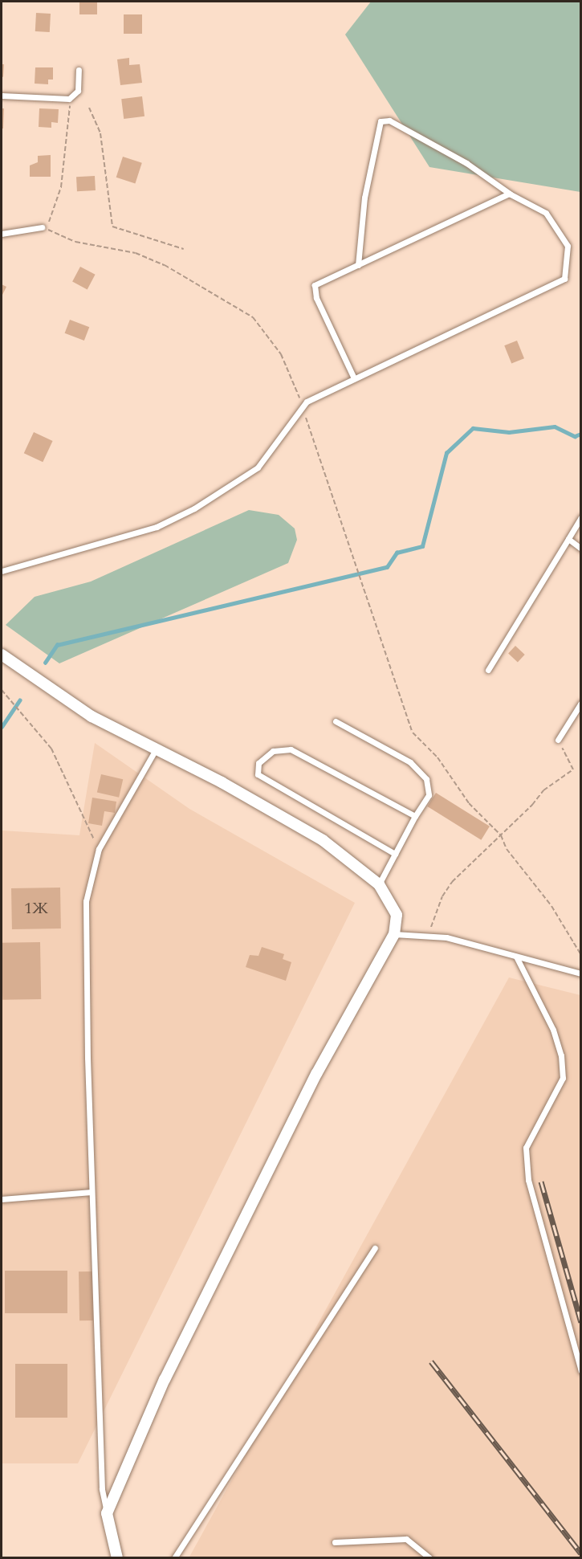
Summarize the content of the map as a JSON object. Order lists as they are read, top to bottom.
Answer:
{
  "house_numbers": ["1Ж"]
}
